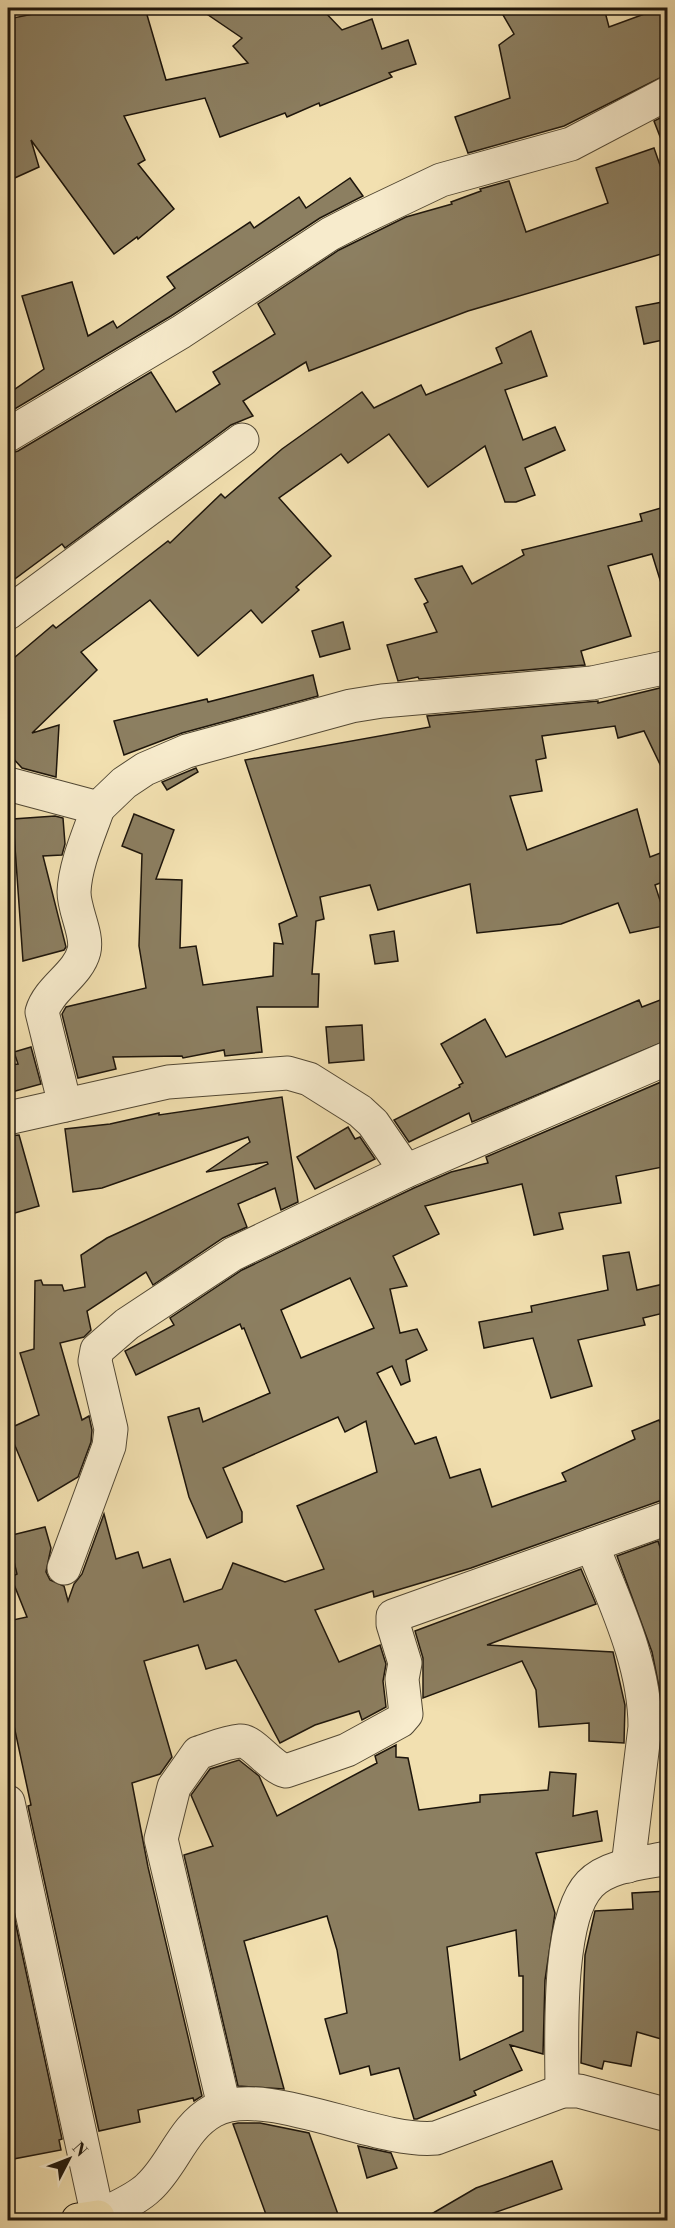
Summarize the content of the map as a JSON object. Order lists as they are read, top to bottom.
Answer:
{
  "north": "top right"
}
